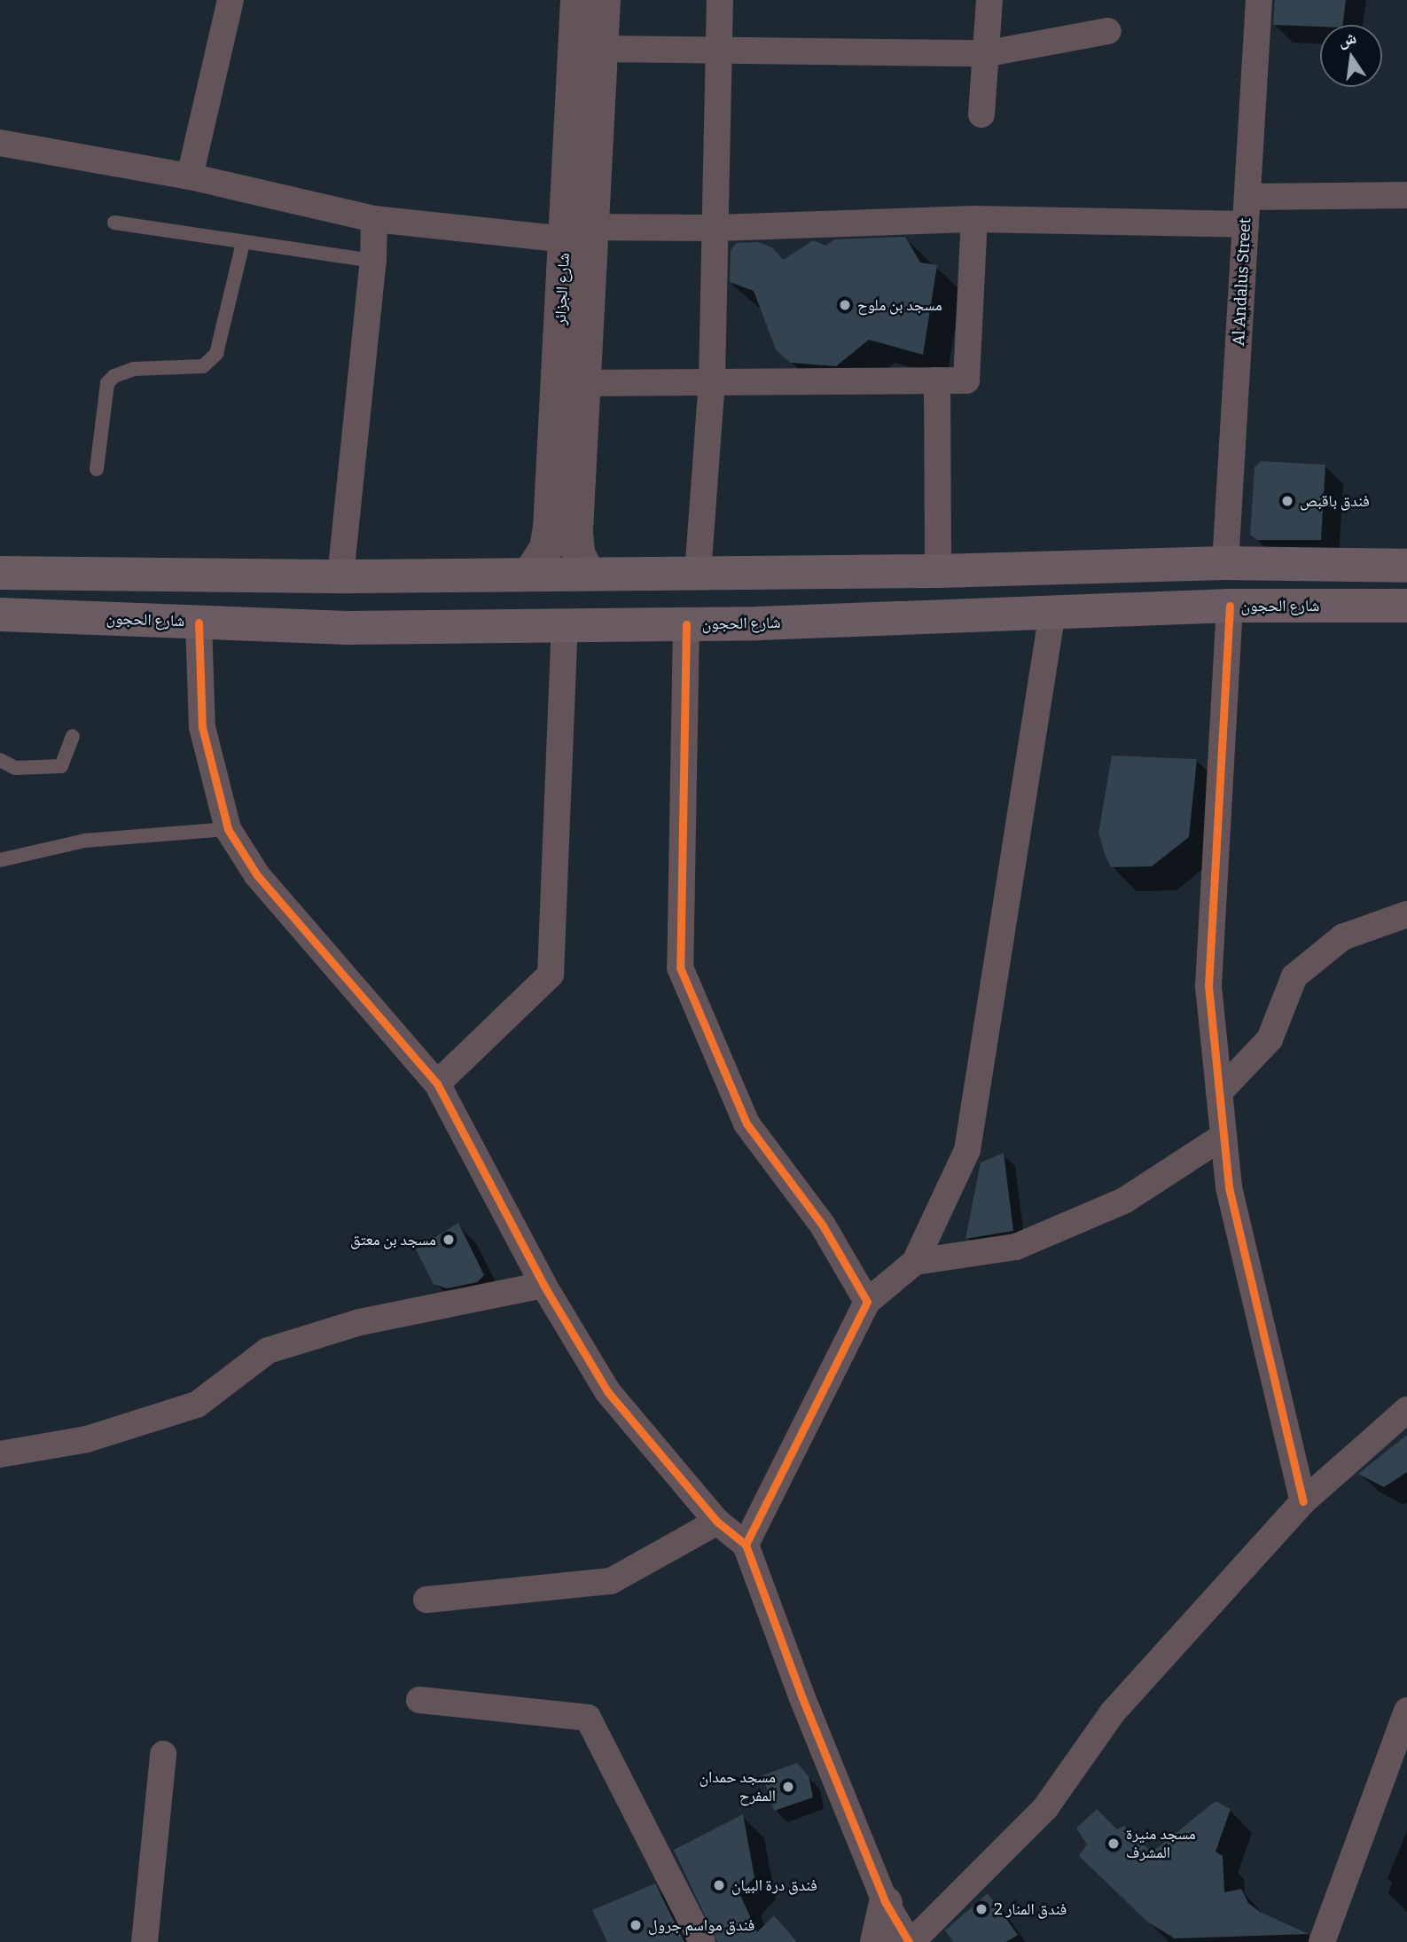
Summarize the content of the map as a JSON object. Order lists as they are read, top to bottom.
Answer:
{
  "streets": {
    "main road": ["شارع الحجون"],
    "street": ["Al Andalus Street", "شارع الجزائر"]
  },
  "places": [
    "مسجد بن ملوح",
    "فندق باقبص",
    "مسجد بن معتق",
    "مسجد حمدان المفرح",
    "مسجد منيرة المشرف",
    "فندق درة البيان",
    "فندق المنار 2",
    "فندق مواسم جرول"
  ],
  "north": "top"
}
